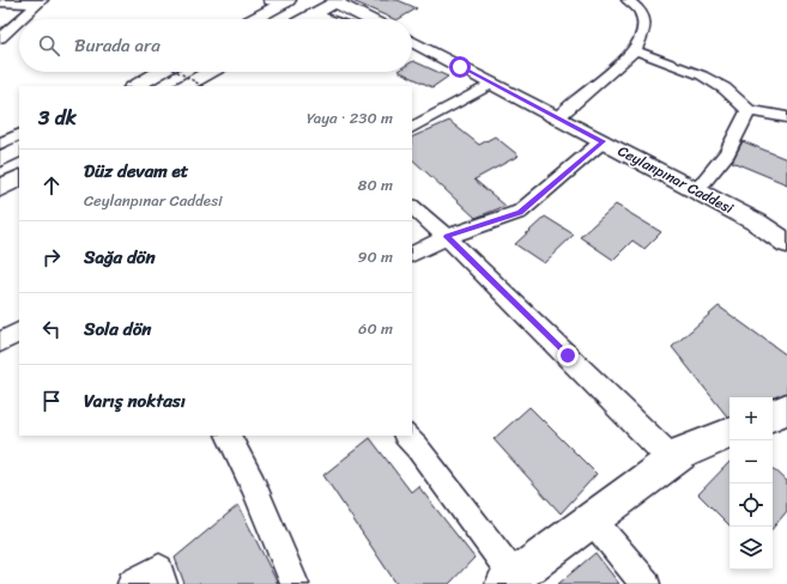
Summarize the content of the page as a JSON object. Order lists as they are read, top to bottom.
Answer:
{
  "streets": {
    "main road": ["Ceylanpınar Caddesi"]
  },
  "page": {
    "search": "Burada ara",
    "heading": ["3 dk", "Yaya · 230 m"],
    "list": [
      ["Düz devam et", "Ceylanpınar Caddesi", "80 m"],
      ["Sağa dön", "90 m"],
      ["Sola dön", "60 m"],
      "Varış noktası"
    ],
    "map_buttons": ["+", "−"]
  }
}
